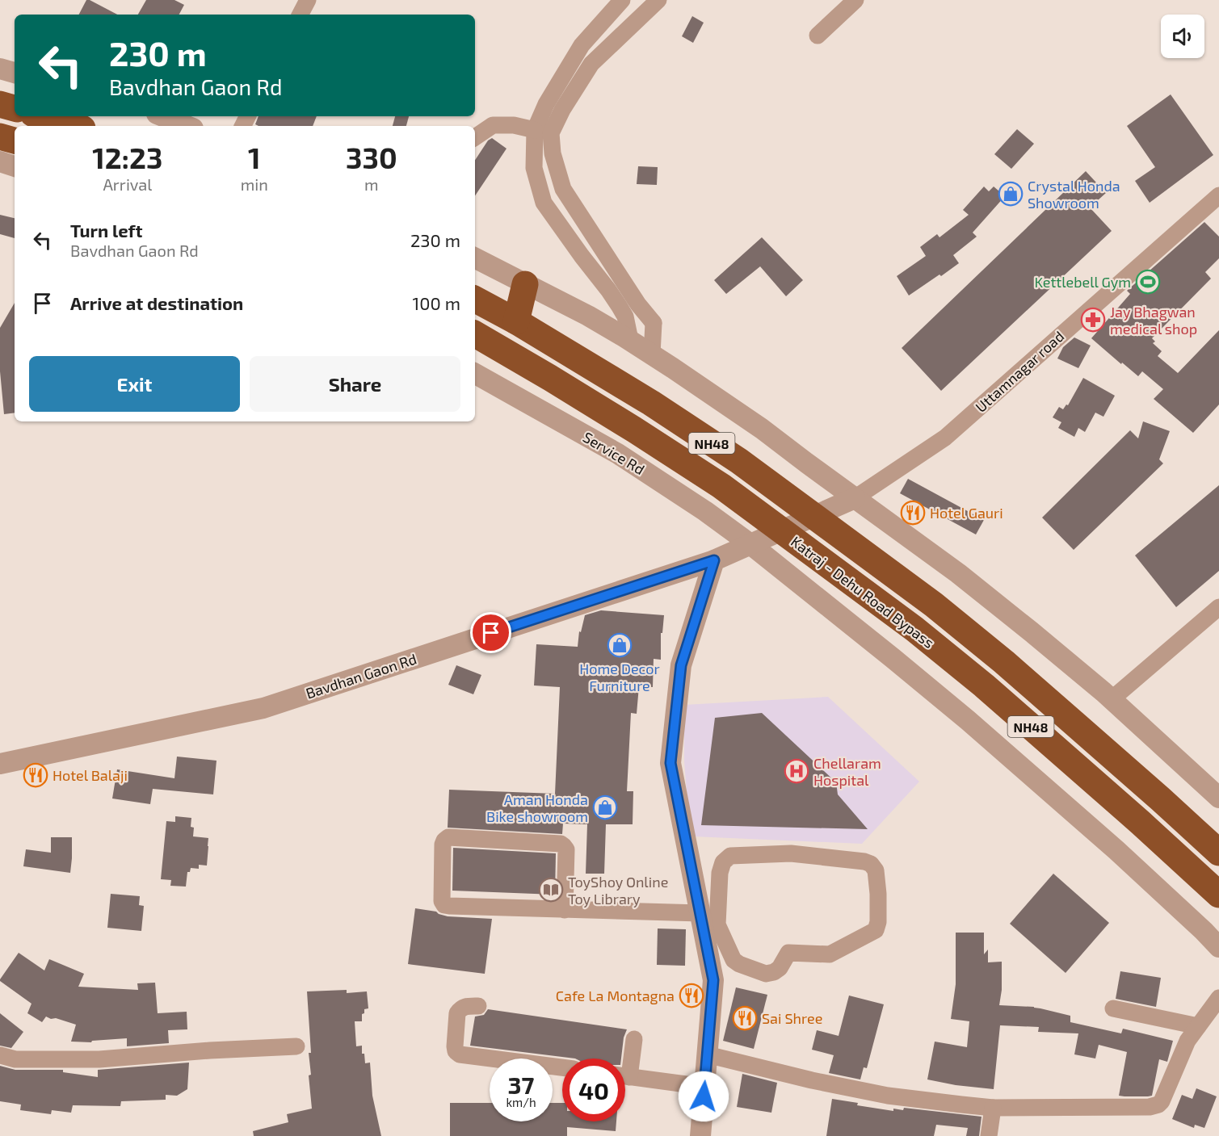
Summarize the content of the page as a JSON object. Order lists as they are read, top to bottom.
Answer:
{
  "streets": {
    "highway": ["NH48", "Katraj - Dehu Road Bypass"],
    "street": ["Uttamnagar road", "Service Rd", "Bavdhan Gaon Rd"]
  },
  "crossings": [
    ["Uttamnagar road", "Bavdhan Gaon Rd"],
    ["Service Rd", "Bavdhan Gaon Rd"]
  ],
  "places": {
    "shop": ["Crystal Honda Showroom", "Home Decor Furniture", "Aman Honda Bike showroom"],
    "sports": ["Kettlebell Gym"],
    "pharmacy": ["Jay Bhagwan medical shop"],
    "restaurant": [
      "Hotel Gauri",
      "Hotel Balaji",
      "Cafe La Montagna",
      "Sai Shree"
    ],
    "hospital": ["Chellaram Hospital"],
    "library": ["ToyShoy Online Toy Library"]
  },
  "page": {
    "turn": ["230 m", "Bavdhan Gaon Rd"],
    "eta": [
      "12:23",
      "Arrival",
      "1",
      "min",
      "330",
      "m"
    ],
    "list": [
      {
        "name": "Turn left",
        "note": "Bavdhan Gaon Rd",
        "value": "230 m"
      },
      {
        "name": "Arrive at destination",
        "value": "100 m"
      }
    ],
    "buttons": ["Exit", "Share"],
    "speed": "37 km/h",
    "limit": "40"
  }
}
